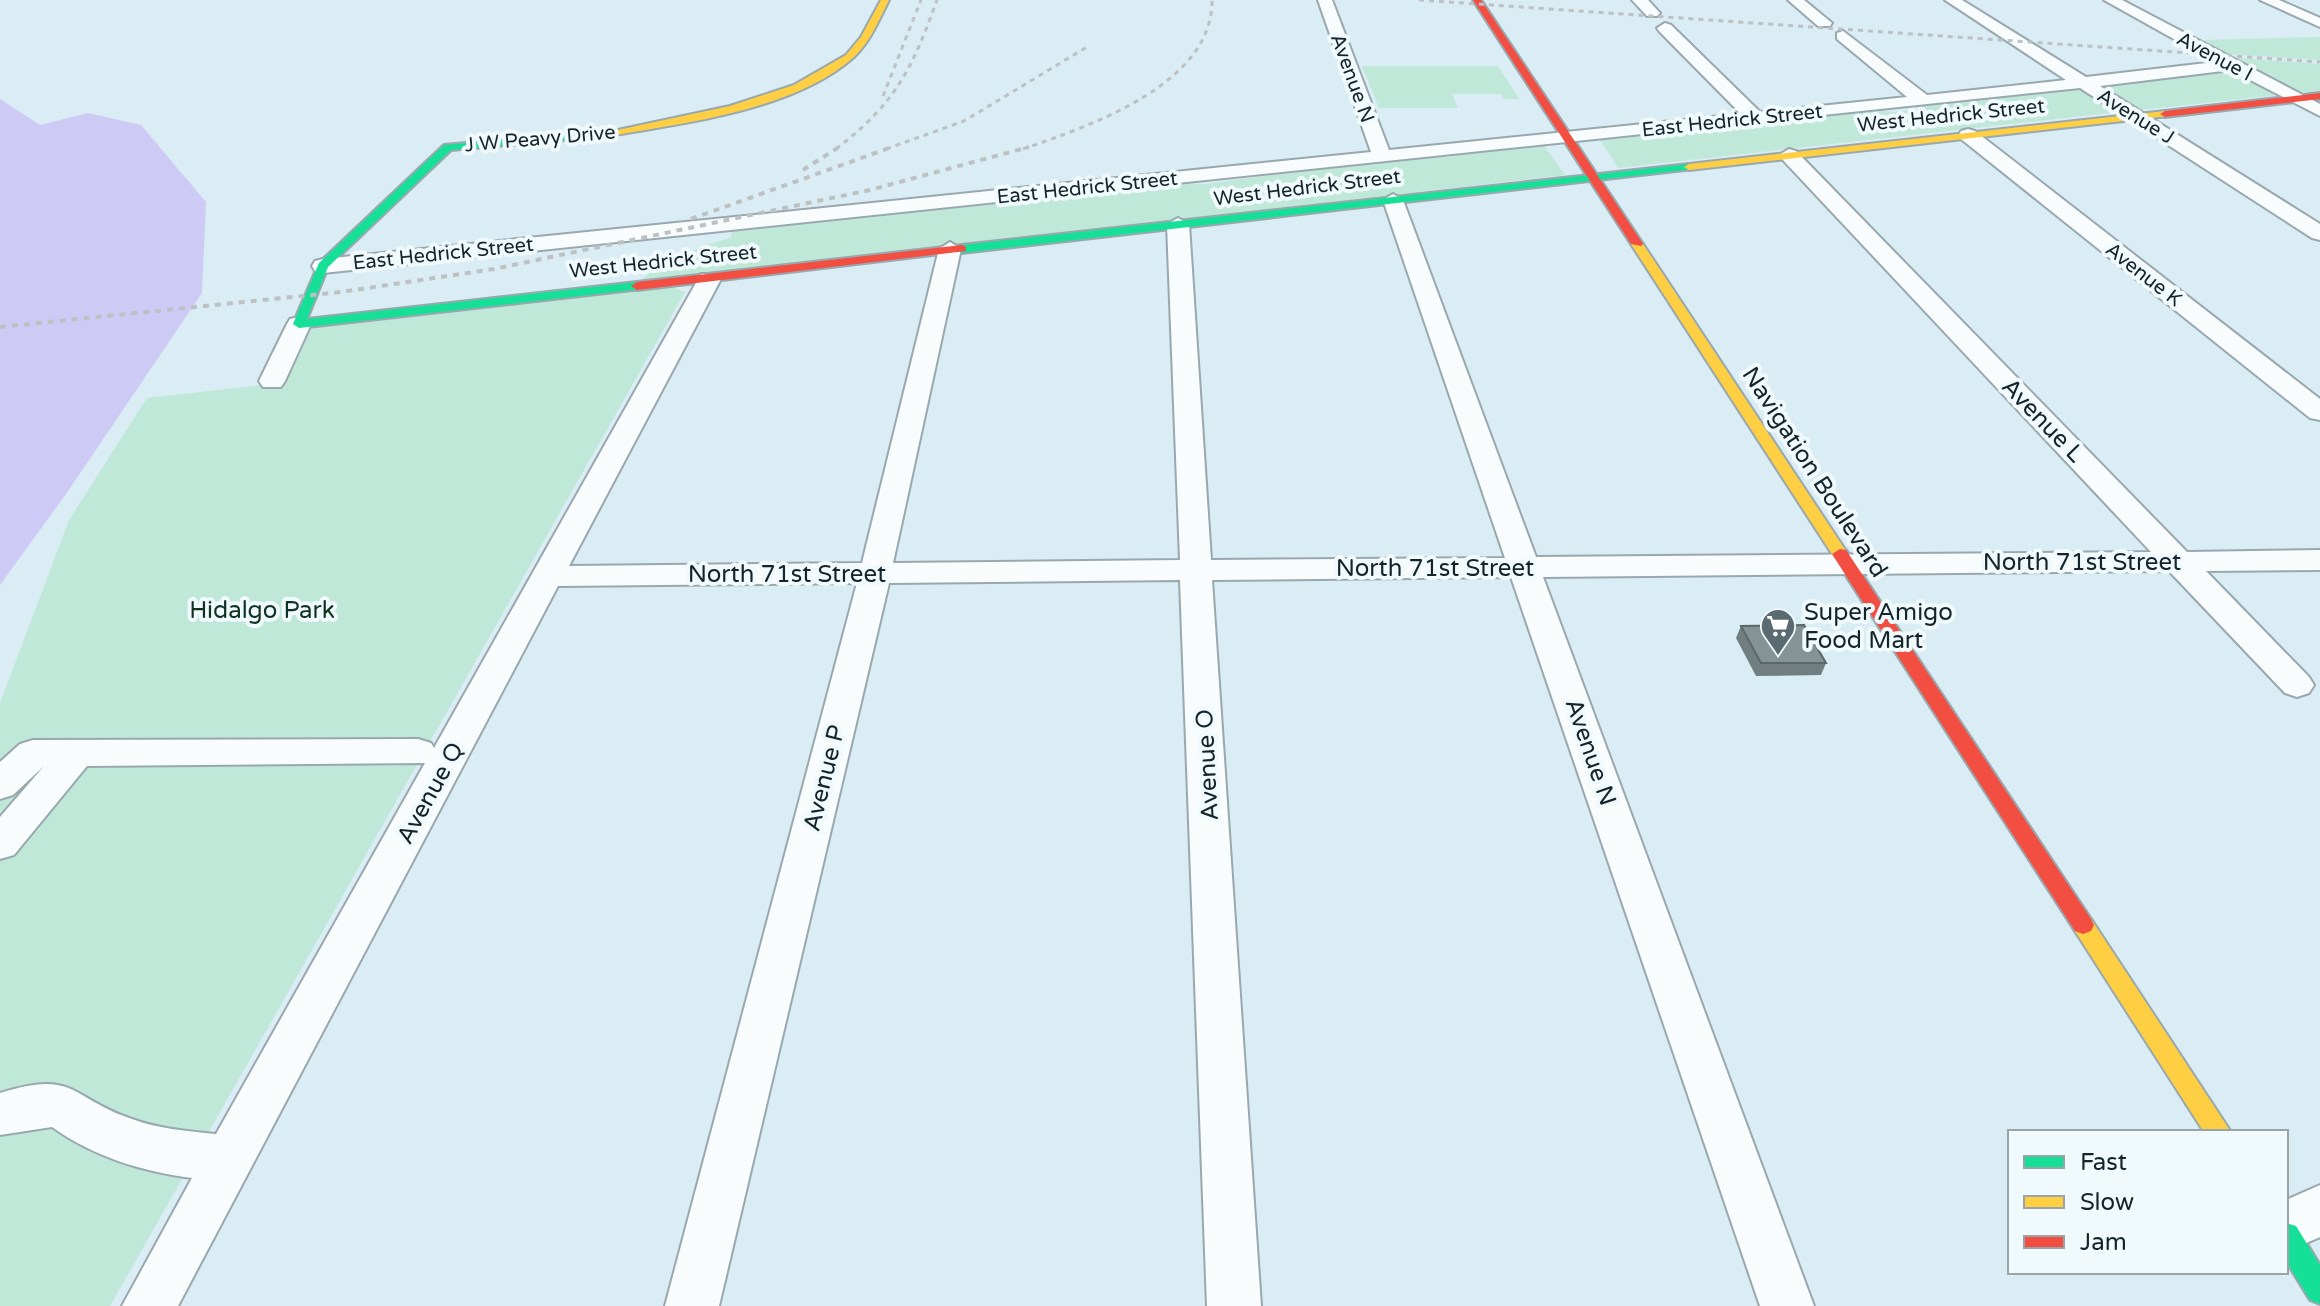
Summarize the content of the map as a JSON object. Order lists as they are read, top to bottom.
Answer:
{
  "streets": {
    "street": [
      "Avenue I",
      "Avenue N",
      "West Hedrick Street",
      "Avenue J",
      "East Hedrick Street",
      "J W Peavy Drive",
      "Avenue K",
      "Avenue L",
      "Navigation Boulevard",
      "North 71st Street",
      "Avenue O",
      "Avenue P",
      "Avenue Q"
    ]
  },
  "crossings": [
    ["Avenue I", "West Hedrick Street"],
    ["Avenue I", "East Hedrick Street"],
    ["Avenue N", "West Hedrick Street"],
    ["Avenue N", "East Hedrick Street"],
    ["Avenue N", "North 71st Street"],
    ["West Hedrick Street", "Avenue J"],
    ["West Hedrick Street", "J W Peavy Drive"],
    ["West Hedrick Street", "Avenue K"],
    ["West Hedrick Street", "Avenue L"],
    ["West Hedrick Street", "Navigation Boulevard"],
    ["West Hedrick Street", "Avenue O"],
    ["West Hedrick Street", "Avenue P"],
    ["West Hedrick Street", "Avenue Q"],
    ["Avenue J", "East Hedrick Street"],
    ["East Hedrick Street", "J W Peavy Drive"],
    ["East Hedrick Street", "Navigation Boulevard"],
    ["Avenue L", "North 71st Street"],
    ["Navigation Boulevard", "North 71st Street"],
    ["North 71st Street", "Avenue O"],
    ["North 71st Street", "Avenue P"],
    ["North 71st Street", "Avenue Q"]
  ],
  "parks": ["Hidalgo Park"],
  "places": {
    "supermarket": ["Super Amigo Food Mart"]
  },
  "legend": ["Fast", "Slow", "Jam"]
}
